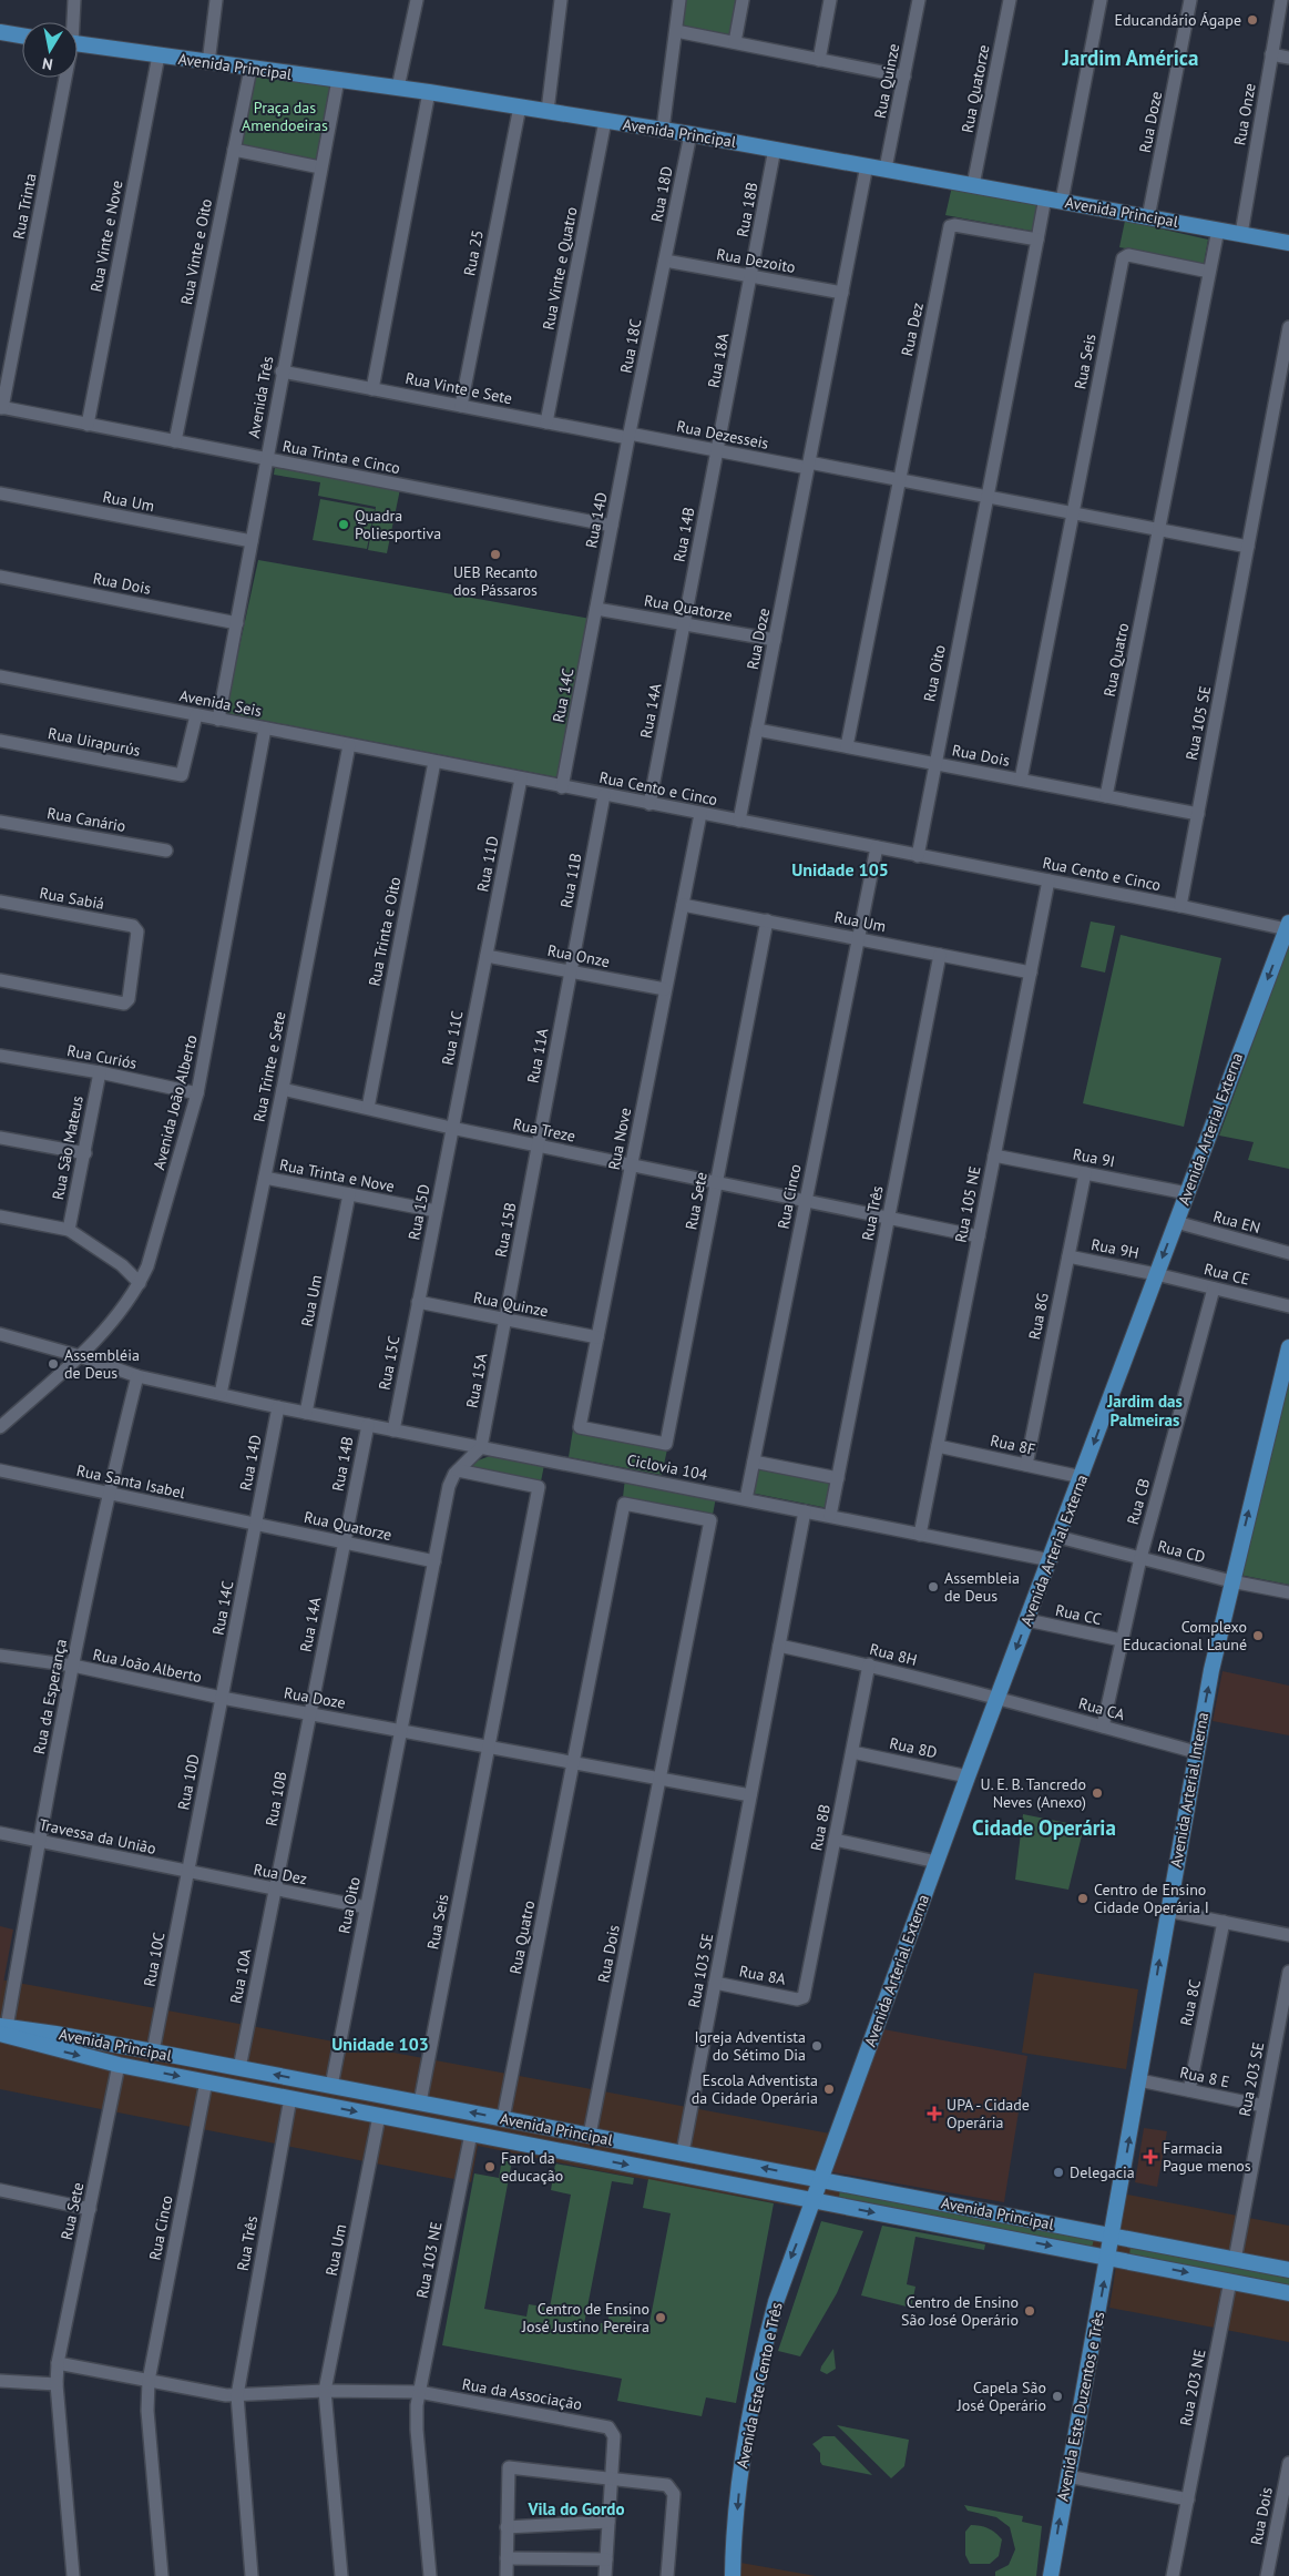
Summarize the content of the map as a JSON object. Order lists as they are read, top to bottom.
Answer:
{
  "streets": {
    "main road": [
      "Avenida Principal",
      "Avenida Arterial Externa",
      "Avenida Arterial Interna",
      "Avenida Este Cento e Três",
      "Avenida Este Duzentos e Três"
    ],
    "street": [
      "Rua Quinze",
      "Rua Quatorze",
      "Rua Onze",
      "Rua Doze",
      "Rua 18D",
      "Rua Trinta",
      "Rua 18B",
      "Rua Vinte e Nove",
      "Rua Vinte e Oito",
      "Rua 25",
      "Rua Dezoito",
      "Rua Vinte e Quatro",
      "Rua Dez",
      "Rua 18C",
      "Rua 18A",
      "Rua Seis",
      "Rua Vinte e Sete",
      "Avenida Três",
      "Rua Dezesseis",
      "Rua Trinta e Cinco",
      "Rua Um",
      "Rua 14D",
      "Rua 14B",
      "Rua Dois",
      "Rua Quatro",
      "Rua Oito",
      "Rua 14C",
      "Avenida Seis",
      "Rua 14A",
      "Rua 105 SE",
      "Rua Uirapurύs",
      "Rua Cento e Cinco",
      "Rua Canário",
      "Rua 11D",
      "Rua 11B",
      "Rua Sabiá",
      "Rua Trinta e Oito",
      "Rua 11C",
      "Rua 11A",
      "Rua Curiós",
      "Rua Trinte e Sete",
      "Avenida João Alberto",
      "Rua Treze",
      "Rua Nove",
      "Rua São Mateus",
      "Rua 9I",
      "Rua Trinta e Nove",
      "Rua Cinco",
      "Rua Sete",
      "Rua 105 NE",
      "Rua 15D",
      "Rua Três",
      "Rua EN",
      "Rua 15B",
      "Rua 9H",
      "Rua CE",
      "Rua 8G",
      "Rua 15C",
      "Rua 15A",
      "Rua 8F",
      "Ciclovia 104",
      "Rua Santa Isabel",
      "Rua CB",
      "Rua CD",
      "Rua CC",
      "Rua 8H",
      "Rua João Alberto",
      "Rua da Esperança",
      "Rua CA",
      "Rua 8D",
      "Rua 10D",
      "Rua 10B",
      "Rua 8B",
      "Travessa da União",
      "Rua 10C",
      "Rua 103 SE",
      "Rua 8A",
      "Rua 10A",
      "Rua 8C",
      "Rua 8 E",
      "Rua 203 SE",
      "Rua 103 NE",
      "Rua 203 NE",
      "Rua da Associação"
    ]
  },
  "crossings": [
    ["Avenida Principal", "Rua Quinze"],
    ["Avenida Principal", "Rua Quatorze"],
    ["Avenida Principal", "Rua Onze"],
    ["Avenida Principal", "Rua Doze"],
    ["Avenida Principal", "Rua 18D"],
    ["Avenida Principal", "Rua 18B"],
    ["Avenida Principal", "Rua Vinte e Nove"],
    ["Avenida Principal", "Rua Vinte e Oito"],
    ["Avenida Principal", "Rua 25"],
    ["Avenida Principal", "Rua Vinte e Quatro"],
    ["Avenida Principal", "Rua Seis"],
    ["Avenida Principal", "Avenida Três"],
    ["Avenida Principal", "Rua Um"],
    ["Avenida Principal", "Rua Dois"],
    ["Avenida Principal", "Rua Quatro"],
    ["Avenida Principal", "Rua Oito"],
    ["Avenida Principal", "Avenida Arterial Externa"],
    ["Avenida Principal", "Rua Cinco"],
    ["Avenida Principal", "Rua Sete"],
    ["Avenida Principal", "Rua Três"],
    ["Avenida Principal", "Rua da Esperança"],
    ["Avenida Principal", "Avenida Arterial Interna"],
    ["Avenida Principal", "Rua 10C"],
    ["Avenida Principal", "Rua 103 SE"],
    ["Avenida Principal", "Rua 10A"],
    ["Avenida Principal", "Rua 203 SE"],
    ["Avenida Principal", "Rua 103 NE"],
    ["Avenida Principal", "Avenida Este Cento e Três"],
    ["Avenida Principal", "Rua 203 NE"],
    ["Avenida Principal", "Avenida Este Duzentos e Três"],
    ["Rua Quinze", "Rua Nove"],
    ["Rua Quinze", "Rua 15D"],
    ["Rua Quinze", "Rua 15B"],
    ["Rua Quinze", "Rua 15C"],
    ["Rua Quinze", "Rua 15A"],
    ["Rua Quatorze", "Rua Doze"],
    ["Rua Quatorze", "Rua 14D"],
    ["Rua Quatorze", "Rua 14B"],
    ["Rua Quatorze", "Rua Oito"],
    ["Rua Quatorze", "Rua 14C"],
    ["Rua Quatorze", "Rua 14A"],
    ["Rua Quatorze", "Rua Santa Isabel"],
    ["Rua Onze", "Rua 11D"],
    ["Rua Onze", "Rua 11B"],
    ["Rua Onze", "Rua 11C"],
    ["Rua Onze", "Rua 11A"],
    ["Rua Onze", "Rua Nove"],
    ["Rua Doze", "Rua Dezoito"],
    ["Rua Doze", "Rua Dezesseis"],
    ["Rua Doze", "Rua Dois"],
    ["Rua Doze", "Rua Oito"],
    ["Rua Doze", "Rua 14C"],
    ["Rua Doze", "Rua 14A"],
    ["Rua Doze", "Rua Cento e Cinco"],
    ["Rua Doze", "Rua João Alberto"],
    ["Rua Doze", "Rua 10D"],
    ["Rua Doze", "Rua 10B"],
    ["Rua 18D", "Rua Dezoito"],
    ["Rua 18D", "Rua 18C"],
    ["Rua Trinta", "Rua Trinta e Cinco"],
    ["Rua 18B", "Rua Dezoito"],
    ["Rua 18B", "Rua 18A"],
    ["Rua Vinte e Nove", "Rua Trinta e Cinco"],
    ["Rua Vinte e Oito", "Rua Trinta e Cinco"],
    ["Rua 25", "Rua Vinte e Sete"],
    ["Rua Dezoito", "Rua 18C"],
    ["Rua Dezoito", "Rua 18A"],
    ["Rua Vinte e Quatro", "Rua Vinte e Sete"],
    ["Rua Dez", "Rua Dois"],
    ["Rua Dez", "Rua Oito"],
    ["Rua Dez", "Rua 10D"],
    ["Rua Dez", "Rua 10B"],
    ["Rua Dez", "Travessa da União"],
    ["Rua Dez", "Rua 10C"],
    ["Rua Dez", "Rua 10A"],
    ["Rua 18C", "Rua Vinte e Sete"],
    ["Rua 18C", "Rua Dezesseis"],
    ["Rua 18C", "Rua 14D"],
    ["Rua 18A", "Rua Dezesseis"],
    ["Rua 18A", "Rua 14B"],
    ["Rua Seis", "Rua Dois"],
    ["Rua Seis", "Rua Quatro"],
    ["Rua Seis", "Rua Oito"],
    ["Rua Vinte e Sete", "Avenida Três"],
    ["Rua Vinte e Sete", "Rua Dezesseis"],
    ["Rua Vinte e Sete", "Rua 14D"],
    ["Avenida Três", "Rua Trinta e Cinco"],
    ["Avenida Três", "Rua Um"],
    ["Avenida Três", "Rua Dois"],
    ["Avenida Três", "Avenida Seis"],
    ["Rua Dezesseis", "Rua 14D"],
    ["Rua Dezesseis", "Rua 14B"],
    ["Rua Trinta e Cinco", "Rua 14D"],
    ["Rua Um", "Rua Nove"],
    ["Rua Um", "Rua Trinta e Nove"],
    ["Rua Um", "Rua Cinco"],
    ["Rua Um", "Rua Sete"],
    ["Rua Um", "Rua 105 NE"],
    ["Rua Um", "Rua Três"],
    ["Rua Um", "Ciclovia 104"],
    ["Rua 14D", "Rua 14C"],
    ["Rua 14D", "Ciclovia 104"],
    ["Rua 14D", "Rua Santa Isabel"],
    ["Rua 14B", "Rua 14A"],
    ["Rua 14B", "Ciclovia 104"],
    ["Rua Dois", "Rua Quatro"],
    ["Rua Dois", "Rua Oito"],
    ["Rua Dois", "Rua 105 SE"],
    ["Rua Oito", "Rua Cento e Cinco"],
    ["Rua Oito", "Rua 15A"],
    ["Rua Oito", "Ciclovia 104"],
    ["Rua 14C", "Rua Cento e Cinco"],
    ["Rua 14C", "Rua Santa Isabel"],
    ["Rua 14C", "Rua João Alberto"],
    ["Rua 14C", "Rua 10D"],
    ["Avenida Seis", "Rua Uirapurύs"],
    ["Avenida Seis", "Rua Cento e Cinco"],
    ["Avenida Seis", "Rua Trinta e Oito"],
    ["Avenida Seis", "Rua Trinte e Sete"],
    ["Avenida Seis", "Avenida João Alberto"],
    ["Rua 14A", "Rua Cento e Cinco"],
    ["Rua 14A", "Rua 10B"],
    ["Rua 105 SE", "Rua Cento e Cinco"],
    ["Rua Cento e Cinco", "Rua 11D"],
    ["Rua Cento e Cinco", "Rua 11B"],
    ["Rua Cento e Cinco", "Rua Trinta e Oito"],
    ["Rua Cento e Cinco", "Avenida Arterial Externa"],
    ["Rua Cento e Cinco", "Rua Nove"],
    ["Rua Cento e Cinco", "Rua 105 NE"],
    ["Rua 11D", "Rua 11C"],
    ["Rua 11B", "Rua 11A"],
    ["Rua 11C", "Rua Treze"],
    ["Rua 11C", "Rua 15D"],
    ["Rua 11A", "Rua Treze"],
    ["Rua 11A", "Rua 15B"],
    ["Rua Curiós", "Avenida João Alberto"],
    ["Rua Curiós", "Rua São Mateus"],
    ["Rua Trinte e Sete", "Rua Trinta e Nove"],
    ["Rua Trinte e Sete", "Ciclovia 104"],
    ["Avenida João Alberto", "Ciclovia 104"],
    ["Avenida Arterial Externa", "Rua 9I"],
    ["Avenida Arterial Externa", "Rua EN"],
    ["Avenida Arterial Externa", "Rua 9H"],
    ["Avenida Arterial Externa", "Rua CE"],
    ["Avenida Arterial Externa", "Rua 8F"],
    ["Avenida Arterial Externa", "Ciclovia 104"],
    ["Avenida Arterial Externa", "Rua CD"],
    ["Avenida Arterial Externa", "Rua CC"],
    ["Avenida Arterial Externa", "Rua 8H"],
    ["Avenida Arterial Externa", "Rua CA"],
    ["Avenida Arterial Externa", "Rua 8D"],
    ["Avenida Arterial Externa", "Avenida Este Cento e Três"],
    ["Rua Treze", "Rua Nove"],
    ["Rua Treze", "Rua Cinco"],
    ["Rua Treze", "Rua Sete"],
    ["Rua Treze", "Rua 105 NE"],
    ["Rua Treze", "Rua 15D"],
    ["Rua Treze", "Rua Três"],
    ["Rua Treze", "Rua 15B"],
    ["Rua Nove", "Rua Sete"],
    ["Rua 9I", "Rua 105 NE"],
    ["Rua 9I", "Rua 8G"],
    ["Rua Trinta e Nove", "Rua 15D"],
    ["Rua Cinco", "Ciclovia 104"],
    ["Rua 105 NE", "Rua 8F"],
    ["Rua 105 NE", "Ciclovia 104"],
    ["Rua 15D", "Rua 15C"],
    ["Rua Três", "Ciclovia 104"],
    ["Rua 15B", "Rua 15A"],
    ["Rua 9H", "Rua CE"],
    ["Rua 9H", "Rua 8G"],
    ["Rua CE", "Rua CB"],
    ["Rua 8G", "Rua 8F"],
    ["Rua 15C", "Ciclovia 104"],
    ["Rua 15A", "Ciclovia 104"],
    ["Ciclovia 104", "Rua da Esperança"],
    ["Ciclovia 104", "Rua 103 SE"],
    ["Rua Santa Isabel", "Rua da Esperança"],
    ["Rua CB", "Rua CD"],
    ["Rua CB", "Rua CC"],
    ["Rua CB", "Rua CA"],
    ["Rua CD", "Avenida Arterial Interna"],
    ["Rua 8H", "Rua CA"],
    ["Rua 8H", "Rua 8B"],
    ["Rua 8H", "Rua 103 SE"],
    ["Rua João Alberto", "Rua da Esperança"],
    ["Rua João Alberto", "Rua 10D"],
    ["Rua da Esperança", "Travessa da União"],
    ["Rua CA", "Avenida Arterial Interna"],
    ["Rua 8D", "Rua 8B"],
    ["Rua 10D", "Travessa da União"],
    ["Rua 10D", "Rua 10C"],
    ["Avenida Arterial Interna", "Rua 8 E"],
    ["Avenida Arterial Interna", "Avenida Este Duzentos e Três"],
    ["Rua 10B", "Rua 10A"],
    ["Rua 8B", "Rua 8A"],
    ["Travessa da União", "Rua 10C"],
    ["Rua 103 SE", "Rua 8A"],
    ["Rua 8C", "Rua 8 E"],
    ["Rua 8 E", "Rua 203 SE"],
    ["Rua 103 NE", "Rua da Associação"]
  ],
  "one_way": [
    "Avenida Arterial Externa",
    "Avenida Arterial Interna",
    "Avenida Este Cento e Três",
    "Avenida Este Duzentos e Três"
  ],
  "districts": [
    "Jardim América",
    "Unidade 105",
    "Jardim das Palmeiras",
    "Cidade Operária",
    "Unidade 103",
    "Vila do Gordo"
  ],
  "parks": ["Praça das Amendoeiras"],
  "places": {
    "other": [
      "Educandário Ágape",
      "Quadra Poliesportiva",
      "UEB Recanto dos Pássaros",
      "Assembléia de Deus",
      "Assembleia de Deus",
      "Complexo Educacional Launé",
      "U. E. B. Tancredo Neves (Anexo)",
      "Centro de Ensino Cidade Operária I",
      "Igreja Adventista do Sétimo Dia",
      "Escola Adventista da Cidade Operária",
      "Farol da educação",
      "Delegacia",
      "Centro de Ensino São José Operário",
      "Centro de Ensino José Justino Pereira",
      "Capela São José Operário"
    ],
    "health": ["UPA - Cidade Operária", "Farmacia Pague menos"]
  },
  "north": "bottom"
}
